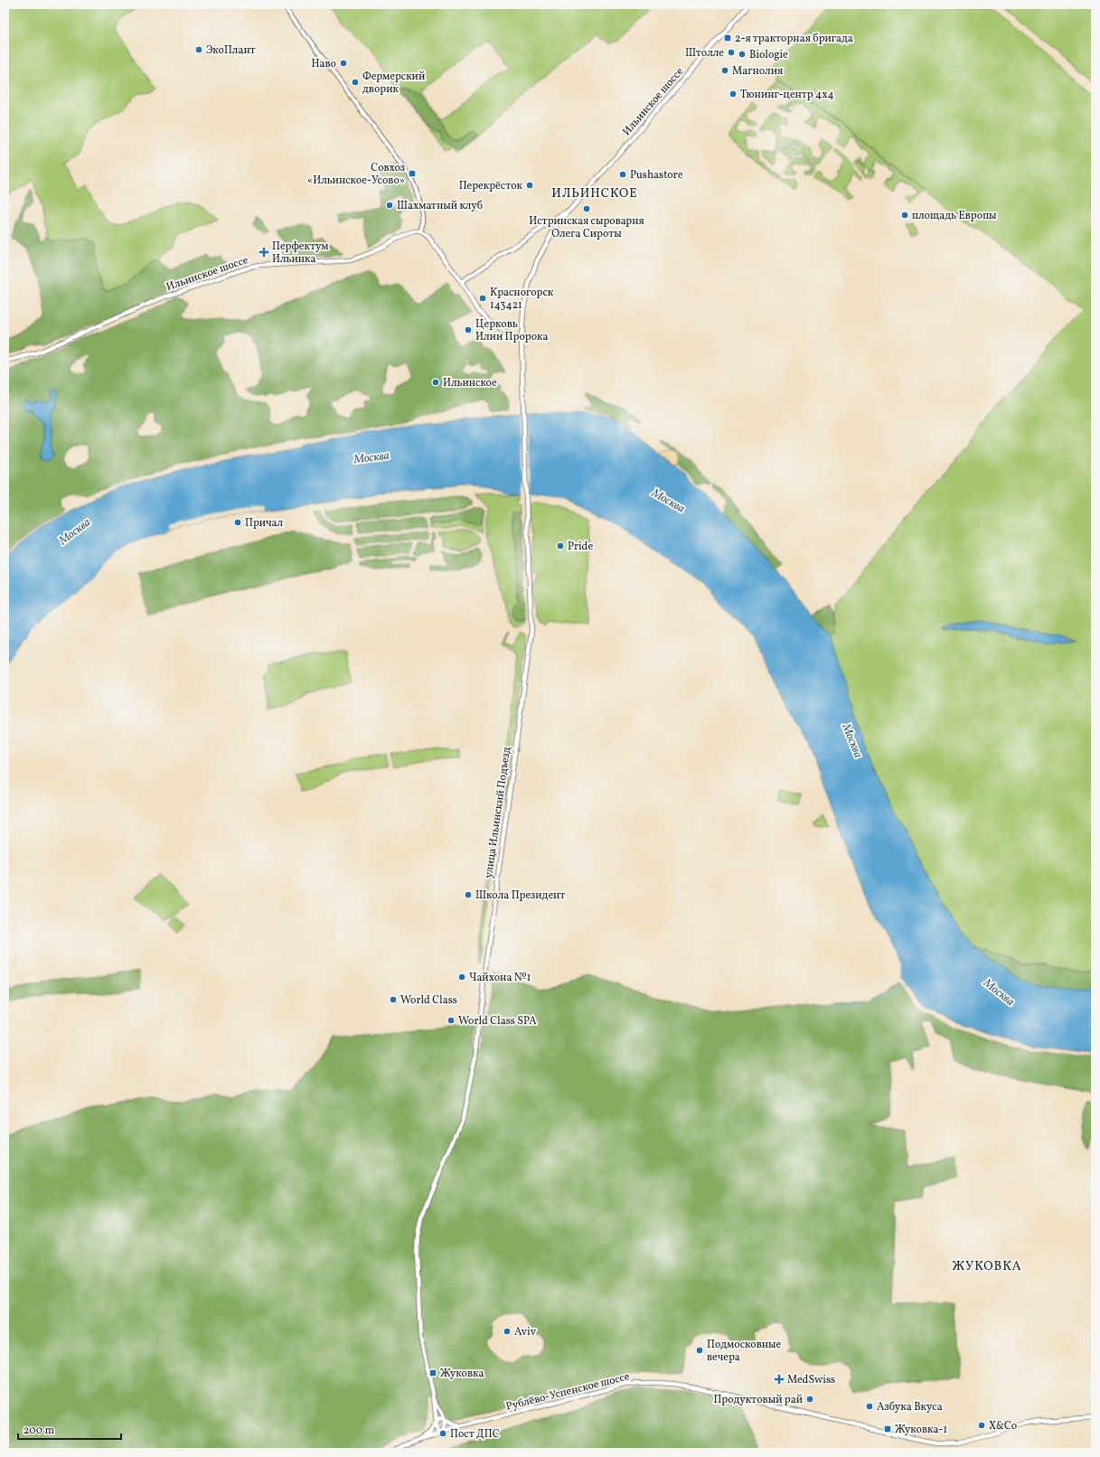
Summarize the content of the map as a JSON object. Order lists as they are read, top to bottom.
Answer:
{
  "streets": {
    "main road": ["Ильинское шоссе", "улица Ильинский Подъезд", "Рублёво-Успенское шоссе"]
  },
  "crossings": [
    ["Ильинское шоссе", "улица Ильинский Подъезд"]
  ],
  "districts": ["ИЛЬИНСКОЕ", "ЖУКОВКА"],
  "water": ["Москва"],
  "places": {
    "transit": [
      "2-я тракторная бригада",
      "Совхоз «Ильинское-Усово»",
      "Жуковка",
      "Жуковка-1"
    ],
    "other": [
      "ЭкоПлант",
      "Штолле",
      "Biologie",
      "Наво",
      "Магнолия",
      "Фермерский дворик",
      "Тюнинг-центр 4х4",
      "Pushastore",
      "Перекрёсток",
      "Шахматный клуб",
      "Истринская сыроварня Олега Сироты",
      "площадь Европы",
      "Красногорск 143421",
      "Церковь Илии Пророка",
      "Ильинское",
      "Причал",
      "Pride",
      "Школа Президент",
      "Чайхона №1",
      "World Class",
      "World Class SPA",
      "Aviv",
      "Подмосковные вечера",
      "Продуктовый рай",
      "Азбука Вкуса",
      "X&Co",
      "Пост ДПС"
    ],
    "health": ["Перфектум Ильинка", "MedSwiss"]
  },
  "scale_bar": "200 m"
}
